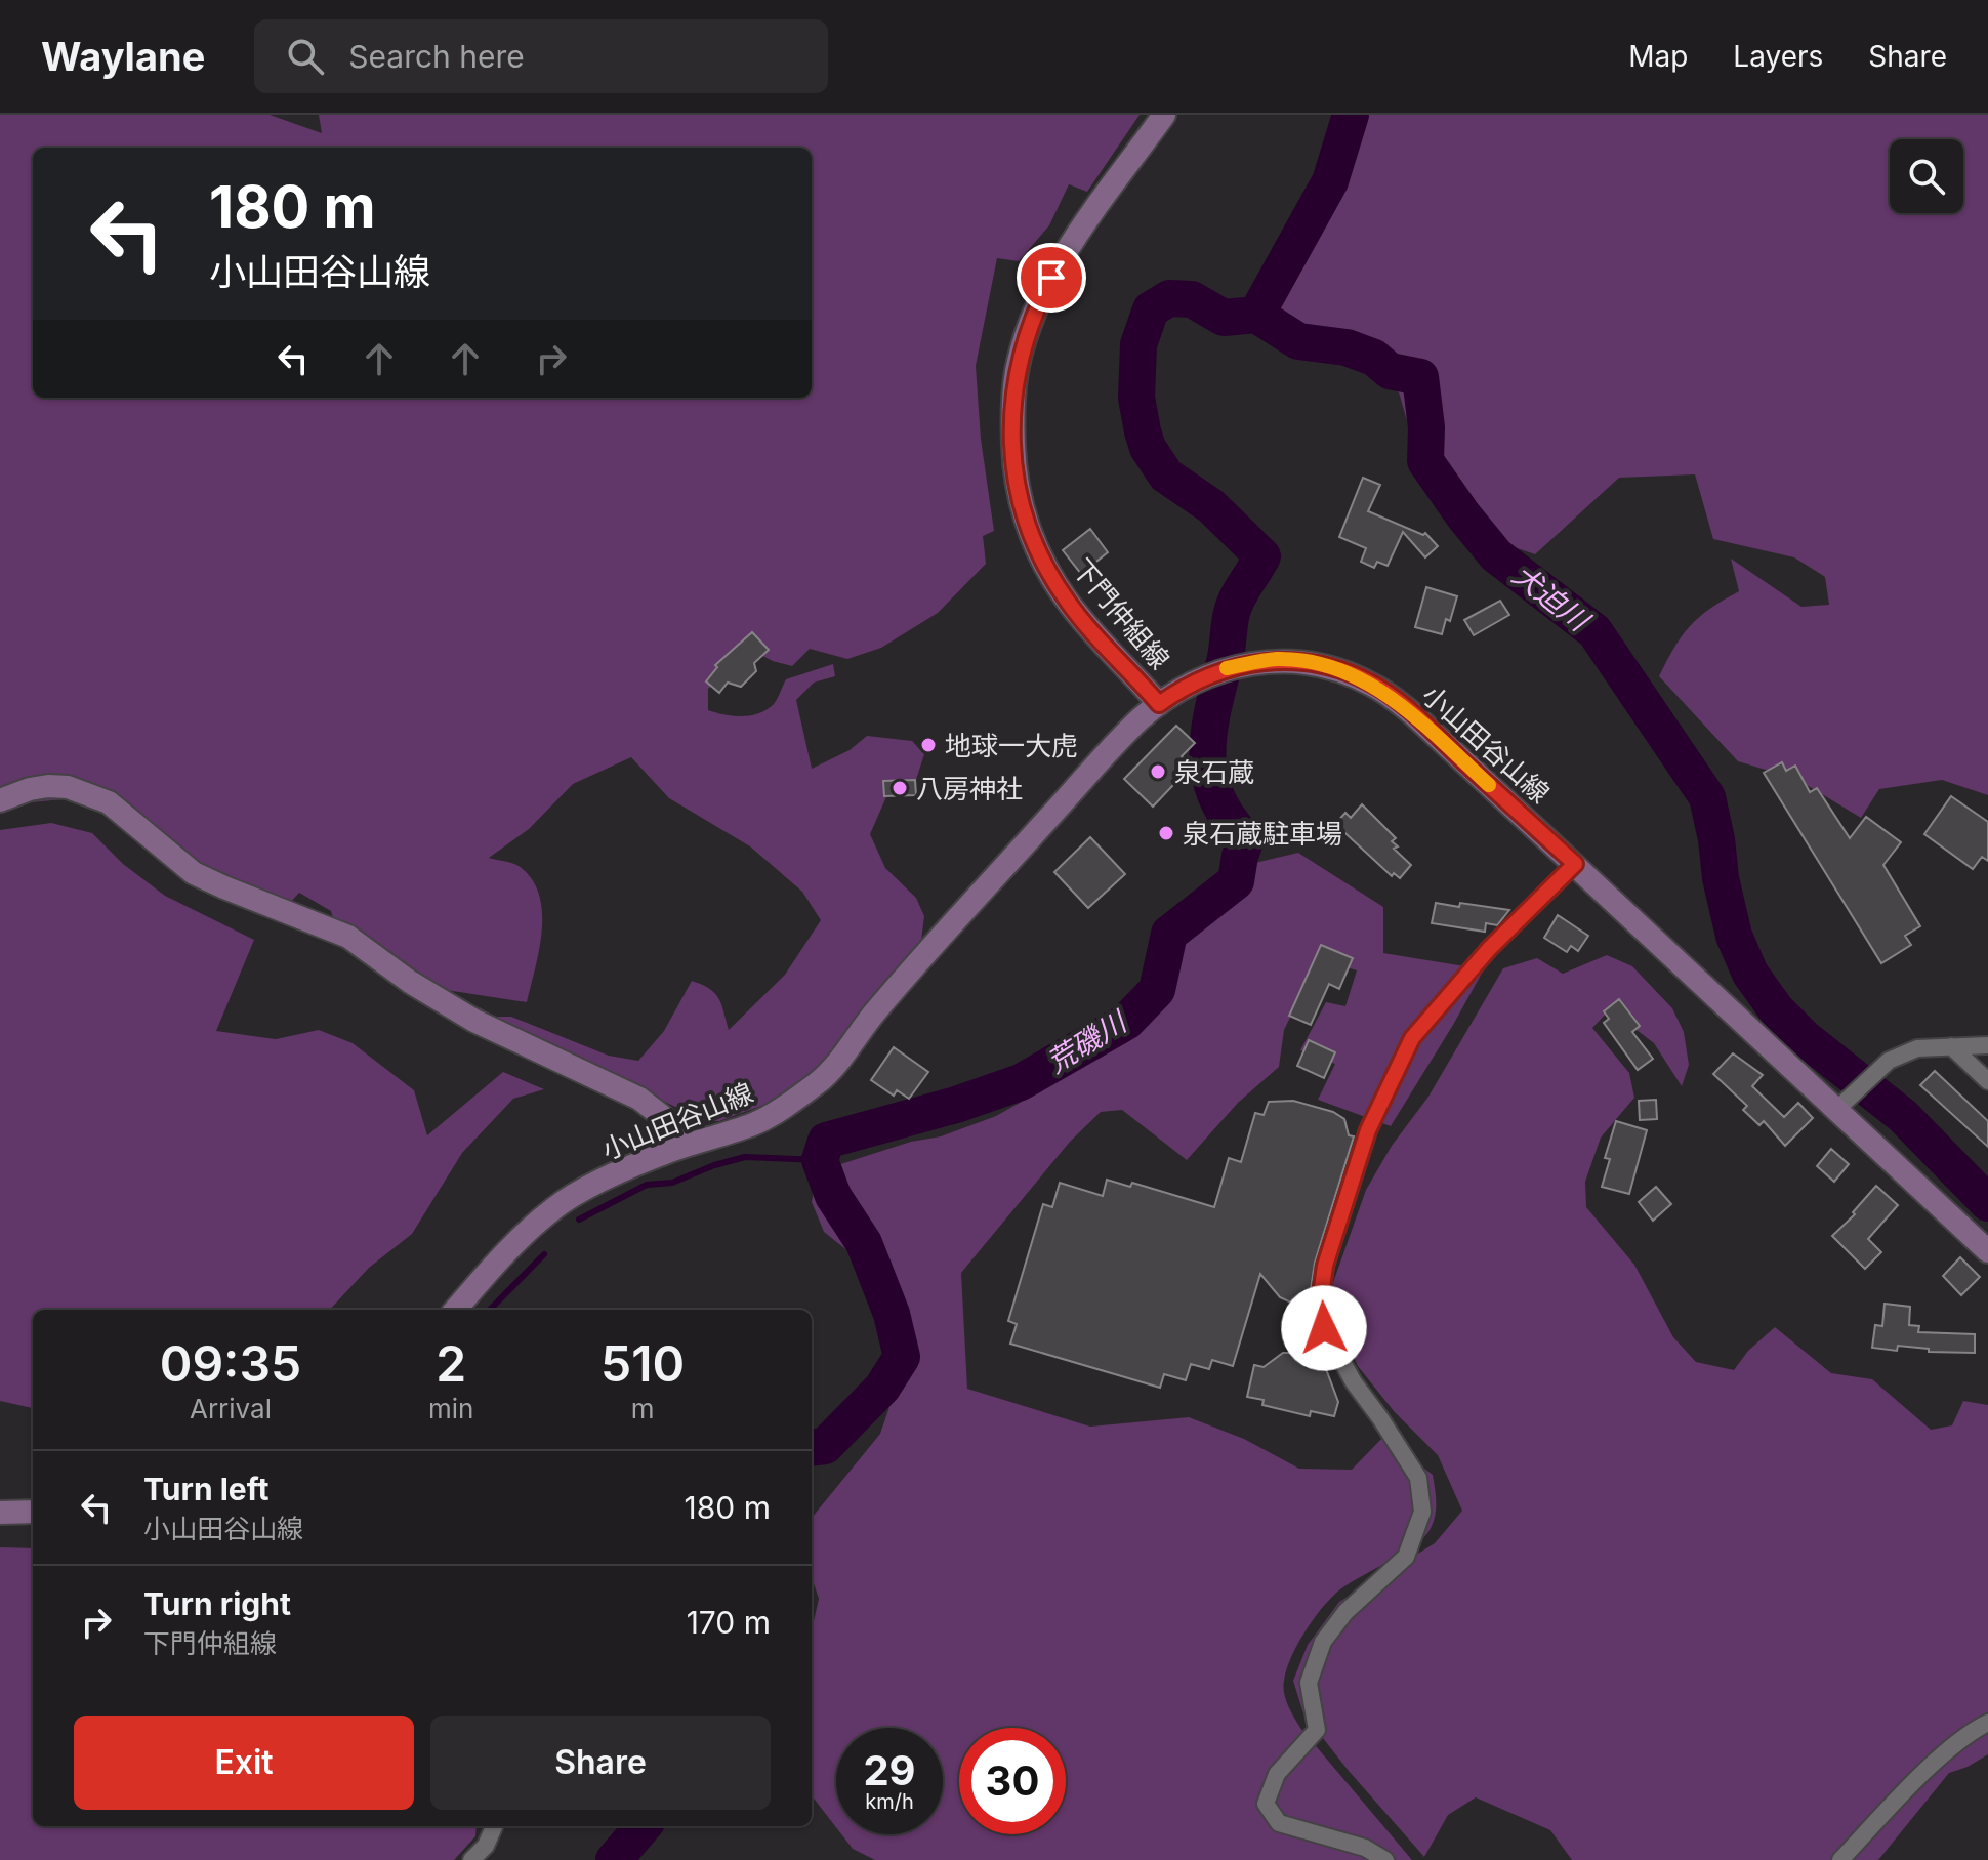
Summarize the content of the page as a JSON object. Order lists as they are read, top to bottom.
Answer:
{
  "streets": {
    "main road": ["下門仲組線", "小山田谷山線"]
  },
  "crossings": [
    ["下門仲組線", "小山田谷山線"]
  ],
  "water": ["犬迫川", "荒磯川"],
  "places": [
    "地球一大虎",
    "泉石蔵",
    "八房神社",
    "泉石蔵駐車場"
  ],
  "page": {
    "header": "Waylane",
    "search": "Search here",
    "nav": ["Map", "Layers", "Share"],
    "turn": ["180 m", "小山田谷山線"],
    "eta": [
      "09:35",
      "Arrival",
      "2",
      "min",
      "510",
      "m"
    ],
    "list": [
      {
        "name": "Turn left",
        "note": "小山田谷山線",
        "value": "180 m"
      },
      {
        "name": "Turn right",
        "note": "下門仲組線",
        "value": "170 m"
      }
    ],
    "buttons": ["Exit", "Share"],
    "speed": "29 km/h",
    "limit": "30"
  }
}
